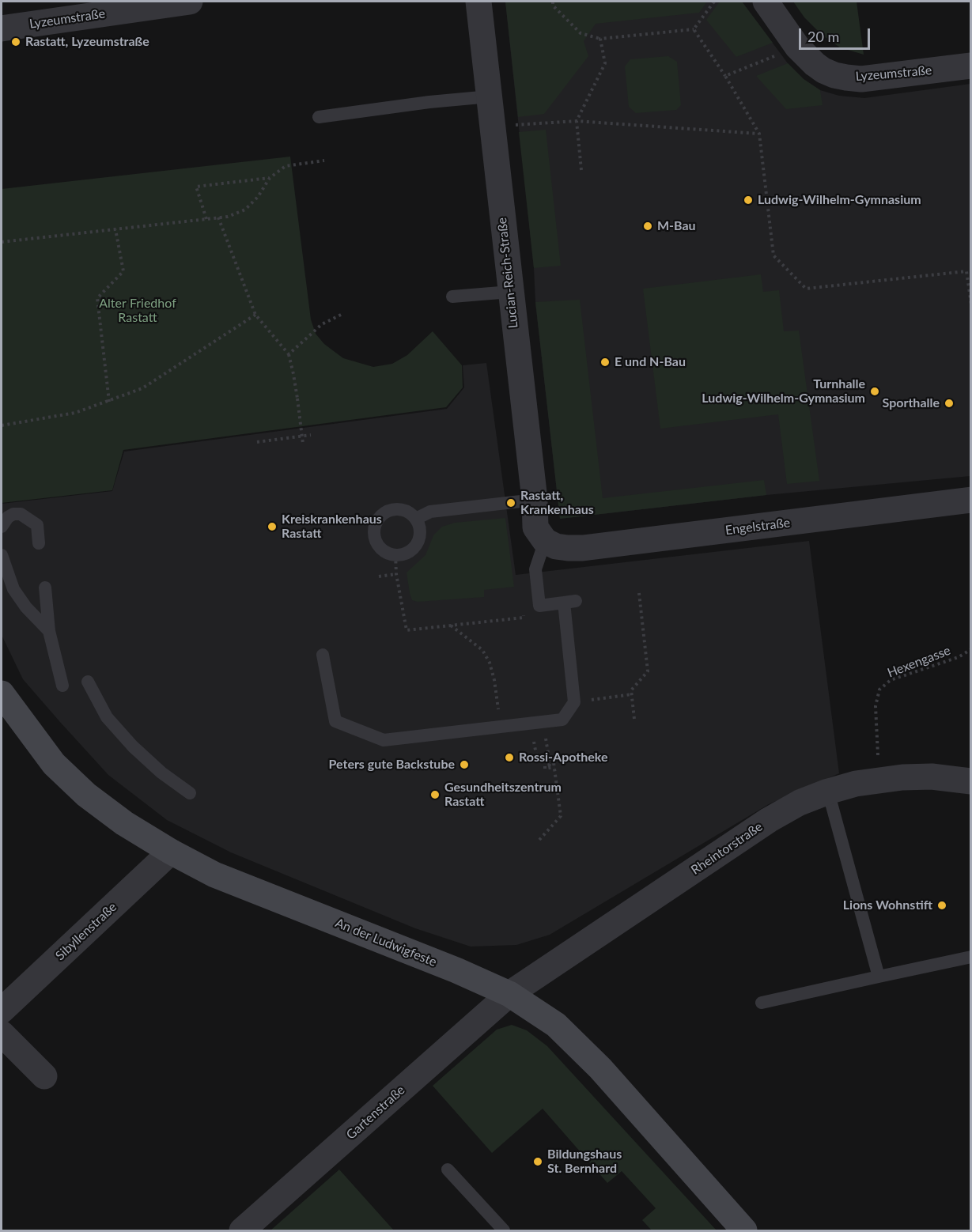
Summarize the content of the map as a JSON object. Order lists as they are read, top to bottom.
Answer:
{
  "streets": {
    "street": [
      "Lyzeumstraße",
      "Lucian-Reich-Straße",
      "Engelstraße",
      "Rheintorstraße",
      "Sibyllenstraße",
      "An der Ludwigfeste",
      "Gartenstraße"
    ],
    "path": ["Hexengasse"]
  },
  "crossings": [
    ["Lucian-Reich-Straße", "Engelstraße"],
    ["Hexengasse", "Rheintorstraße"],
    ["Rheintorstraße", "An der Ludwigfeste"],
    ["Rheintorstraße", "Gartenstraße"],
    ["Sibyllenstraße", "An der Ludwigfeste"],
    ["An der Ludwigfeste", "Gartenstraße"]
  ],
  "parks": ["Alter Friedhof Rastatt"],
  "places": [
    "Rastatt, Lyzeumstraße",
    "Ludwig-Wilhelm-Gymnasium",
    "M-Bau",
    "E und N-Bau",
    "Turnhalle Ludwig-Wilhelm-Gymnasium",
    "Sporthalle",
    "Rastatt, Krankenhaus",
    "Kreiskrankenhaus Rastatt",
    "Rossi-Apotheke",
    "Peters gute Backstube",
    "Gesundheitszentrum Rastatt",
    "Lions Wohnstift",
    "Bildungshaus St. Bernhard"
  ],
  "scale_bar": "20 m"
}
